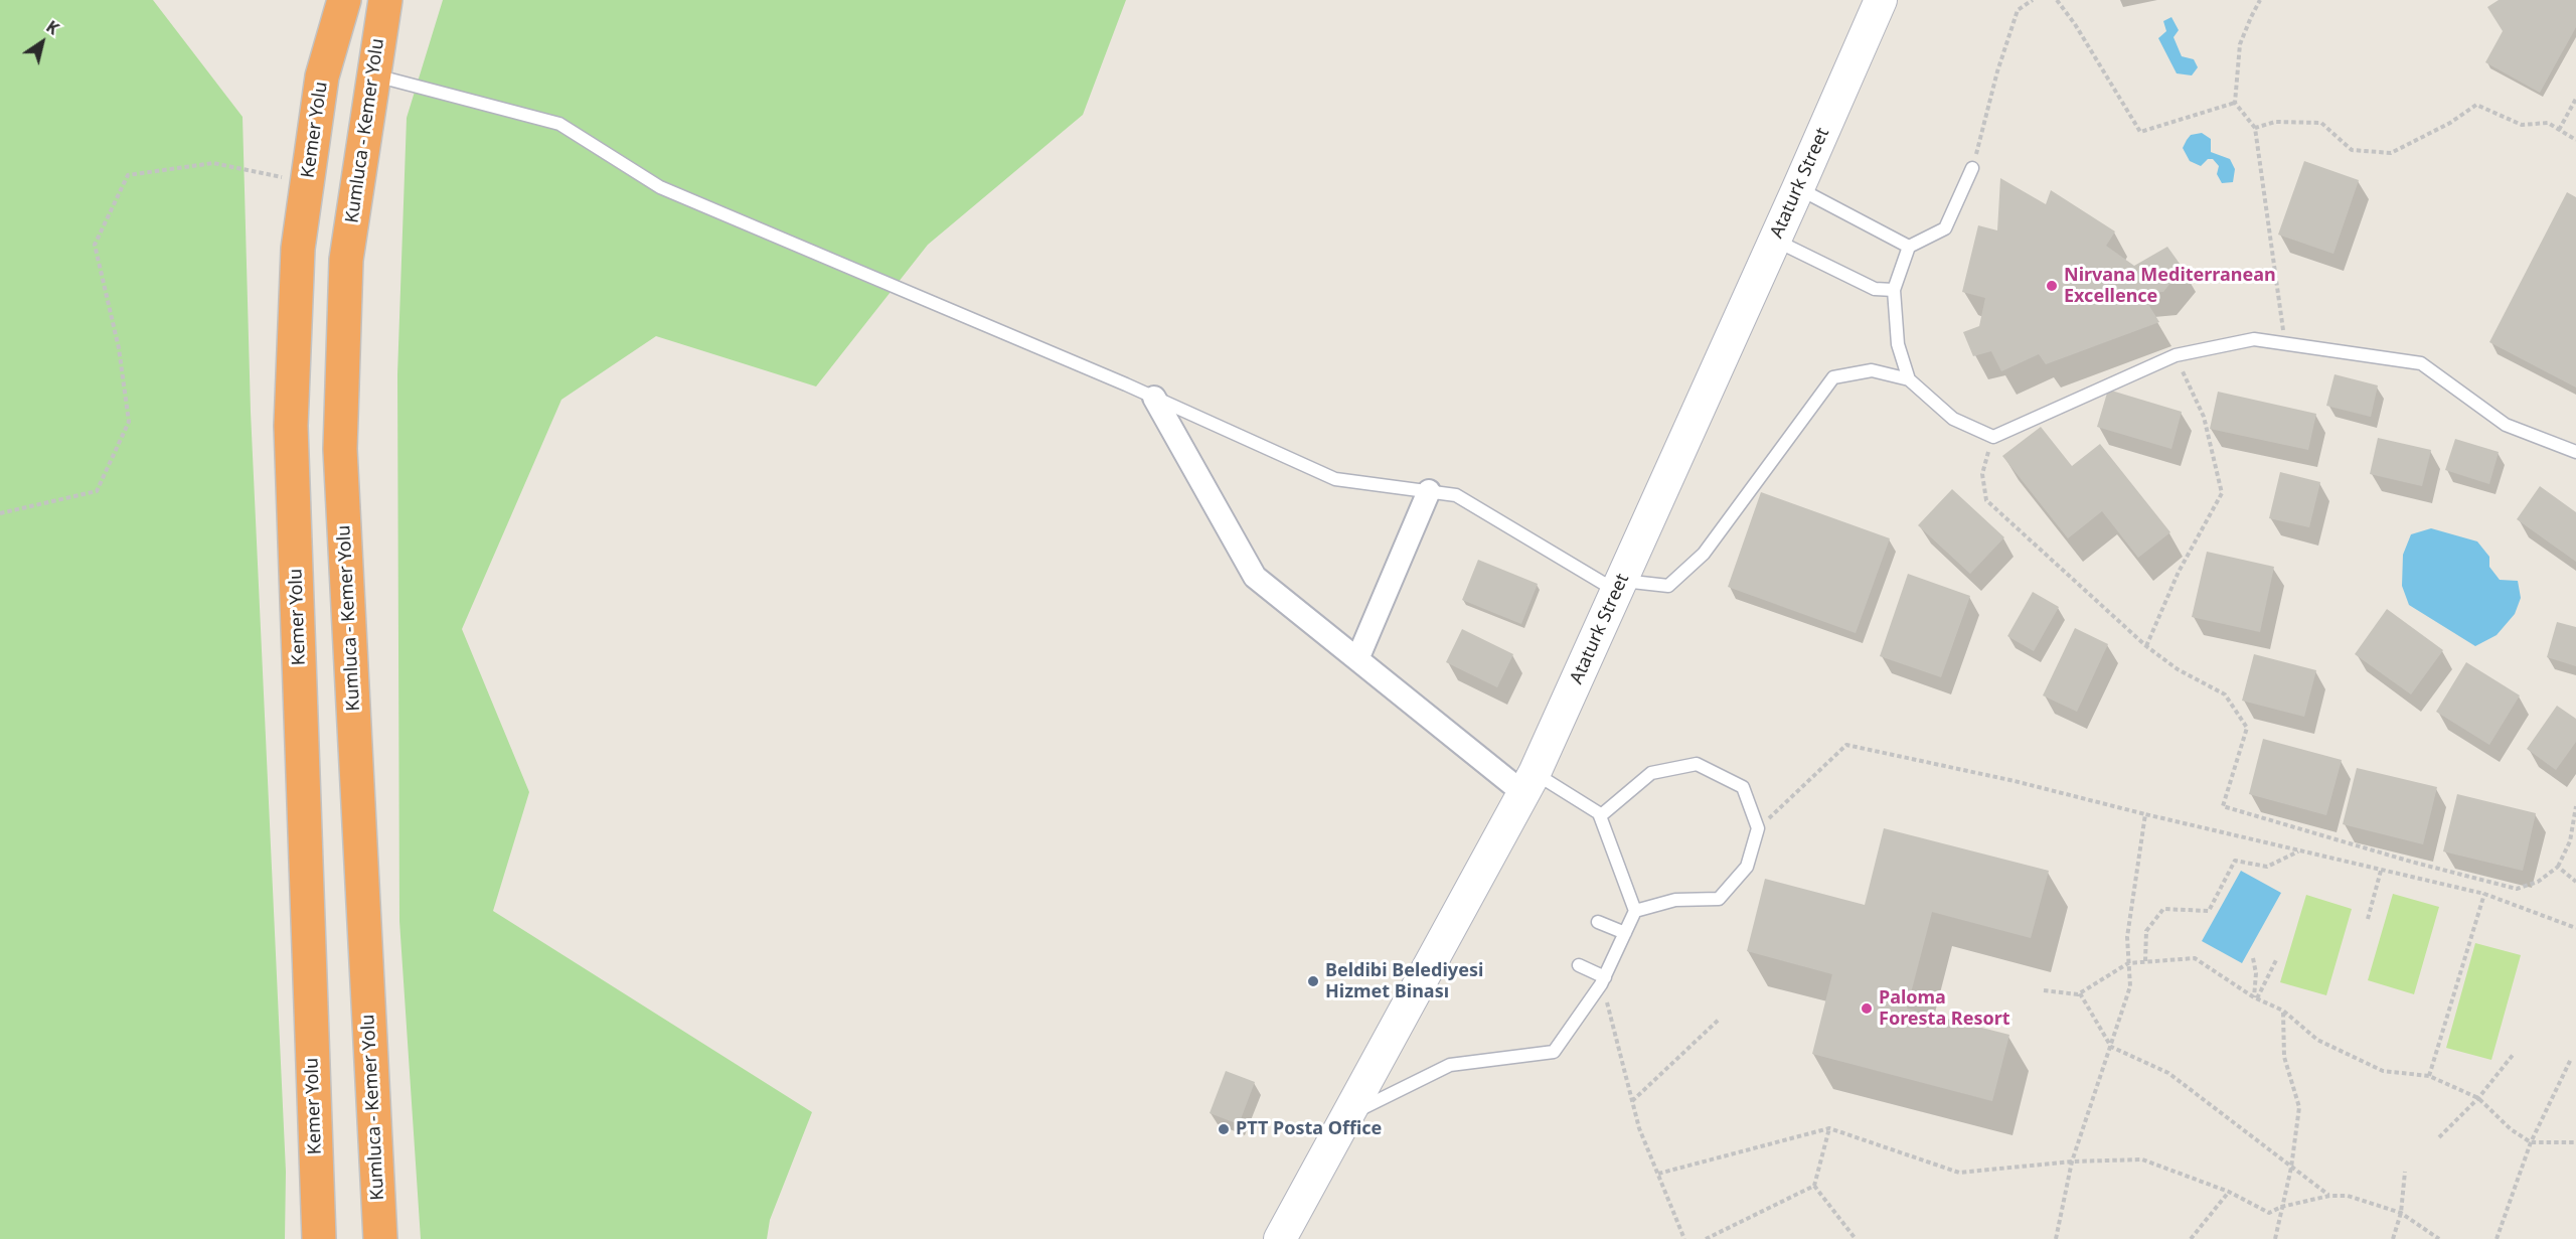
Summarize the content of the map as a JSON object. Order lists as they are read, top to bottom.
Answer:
{
  "streets": {
    "highway": ["Kemer Yolu", "Kumluca - Kemer Yolu"],
    "street": ["Ataturk Street"]
  },
  "places": [
    "Nirvana Mediterranean Excellence",
    "Beldibi Belediyesi Hizmet Binası",
    "Paloma Foresta Resort",
    "PTT Posta Office"
  ],
  "north": "top right"
}
